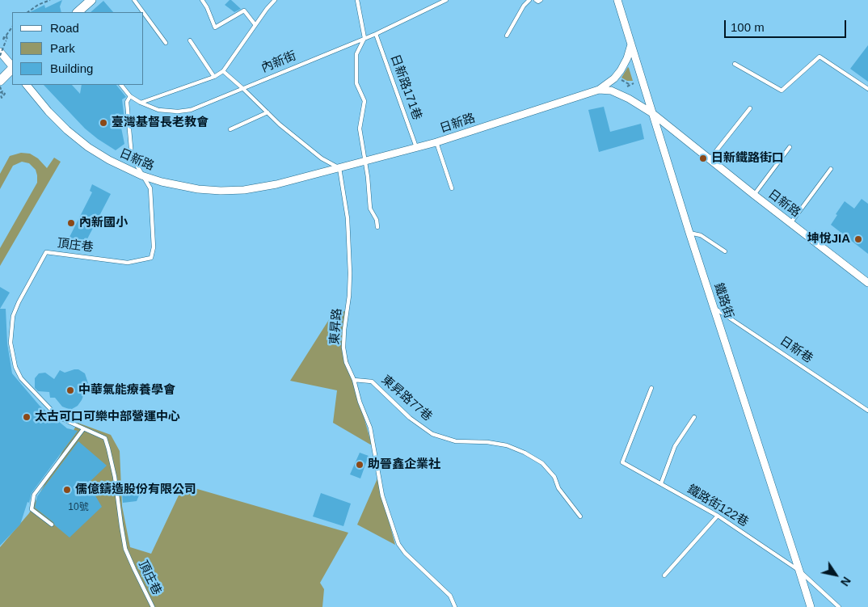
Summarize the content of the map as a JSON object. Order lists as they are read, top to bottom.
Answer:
{
  "streets": {
    "street": ["日新路", "鐵路街"],
    "lane": [
      "內新街",
      "日新路171巷",
      "頂庄巷",
      "東昇路",
      "日新巷",
      "東昇路77巷",
      "鐵路街122巷"
    ]
  },
  "crossings": [
    ["內新街", "日新路171巷"],
    ["內新街", "頂庄巷"],
    ["日新路171巷", "日新路"],
    ["日新路", "頂庄巷"],
    ["日新路", "鐵路街"],
    ["日新路", "東昇路"],
    ["鐵路街", "日新巷"],
    ["鐵路街", "鐵路街122巷"],
    ["東昇路", "東昇路77巷"]
  ],
  "places": [
    "臺灣基督長老教會",
    "日新鐵路街口",
    "內新國小",
    "坤悅JIA",
    "中華氣能療養學會",
    "太古可口可樂中部營運中心",
    "助晉鑫企業社",
    "儒億鑄造股份有限公司"
  ],
  "house_numbers": ["10號"],
  "legend": ["Road", "Park", "Building"],
  "scale_bar": "100 m",
  "north": "bottom right"
}
